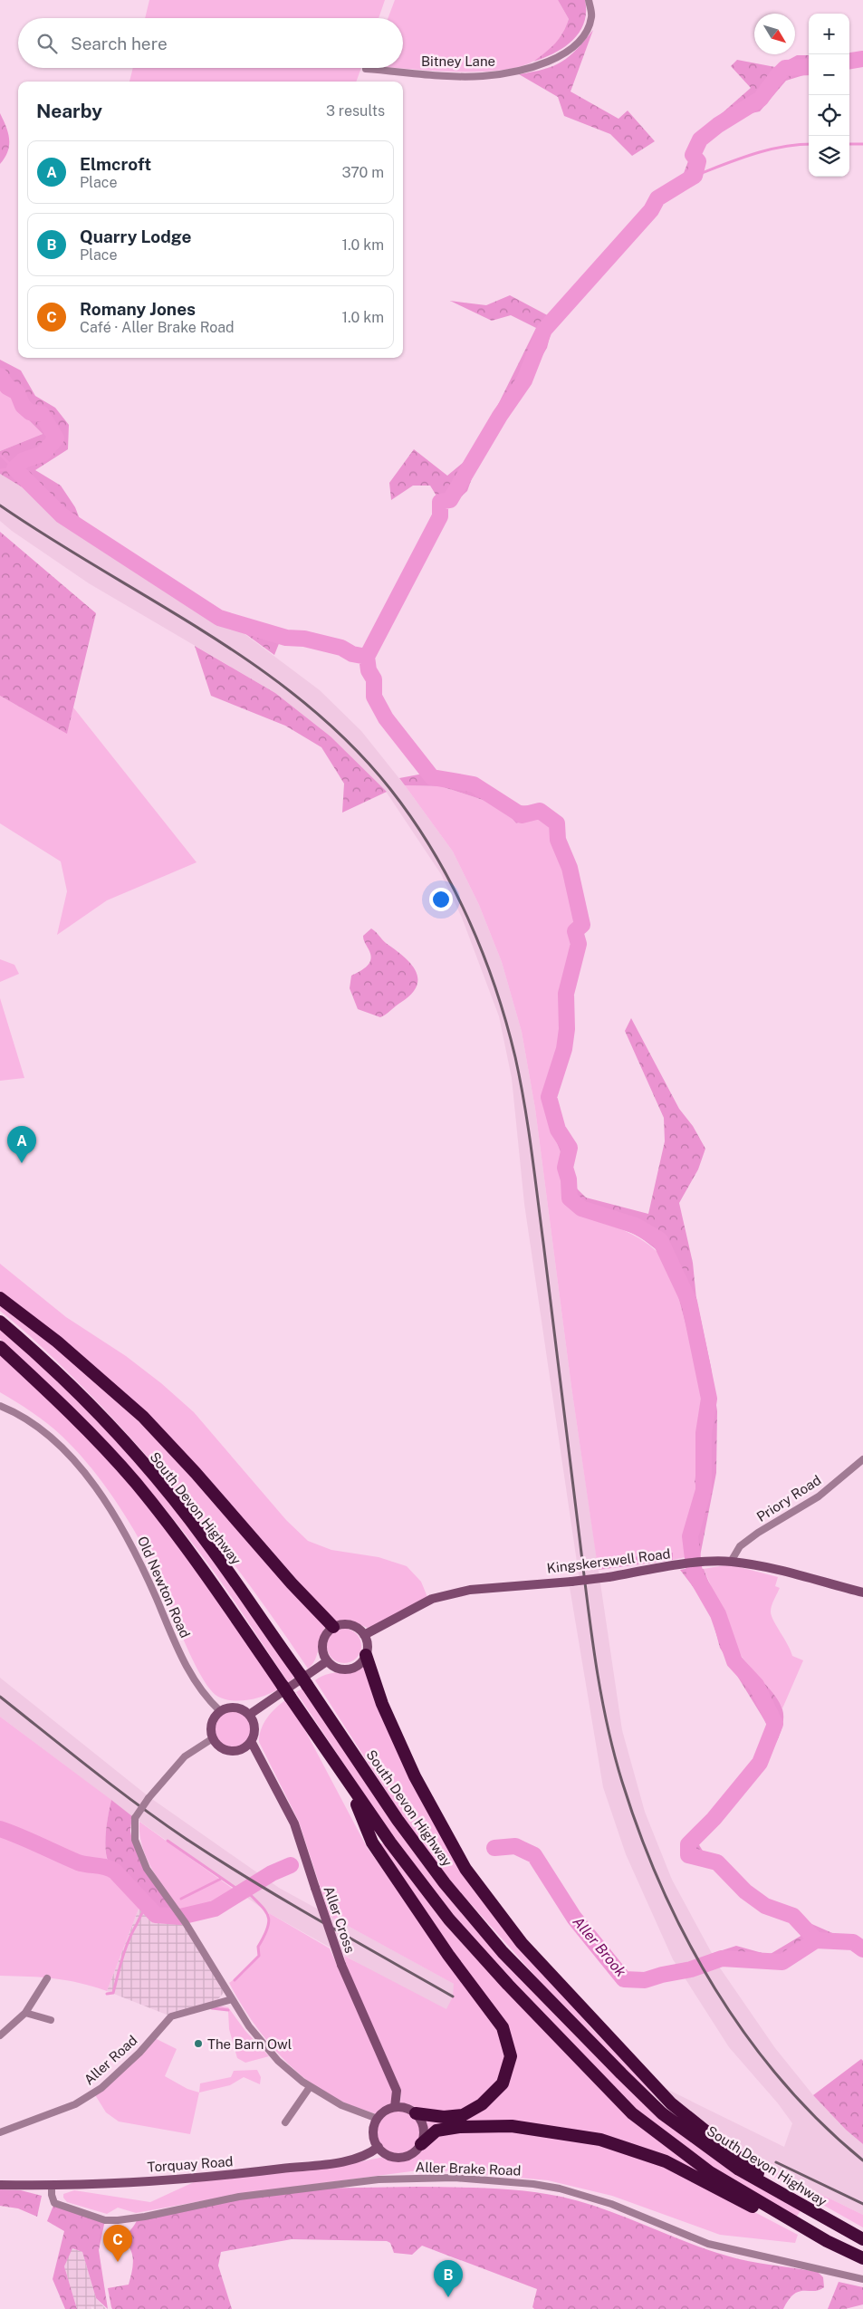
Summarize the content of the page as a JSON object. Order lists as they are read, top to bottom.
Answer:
{
  "streets": {
    "highway": ["South Devon Highway"],
    "street": [
      "Bitney Lane",
      "Priory Road",
      "Kingskerswell Road",
      "Old Newton Road",
      "Aller Cross",
      "Aller Road",
      "Torquay Road",
      "Aller Brake Road"
    ]
  },
  "crossings": [
    ["Priory Road", "Kingskerswell Road"],
    ["Old Newton Road", "Aller Cross"],
    ["Aller Cross", "Torquay Road"],
    ["Torquay Road", "Aller Brake Road"]
  ],
  "water": ["Aller Brook"],
  "places": ["The Barn Owl"],
  "north": "bottom right",
  "page": {
    "map_buttons": ["+", "−"],
    "search": "Search here",
    "heading": ["Nearby", "3 results"],
    "list": [
      {
        "mark": "A",
        "name": "Elmcroft",
        "note": "Place",
        "value": "370 m"
      },
      {
        "mark": "B",
        "name": "Quarry Lodge",
        "note": "Place",
        "value": "1.0 km"
      },
      {
        "mark": "C",
        "name": "Romany Jones",
        "note": "Café · Aller Brake Road",
        "value": "1.0 km"
      }
    ],
    "pins": ["A", "C", "B"]
  }
}
